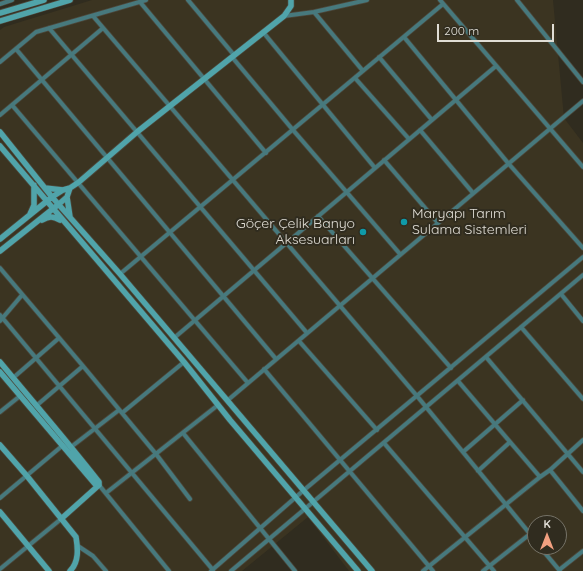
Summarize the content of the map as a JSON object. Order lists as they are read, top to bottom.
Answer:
{
  "places": ["Maryapı Tarım Sulama Sistemleri", "Göçer Çelik Banyo Aksesuarları"],
  "scale_bar": "200 m",
  "north": "top"
}
